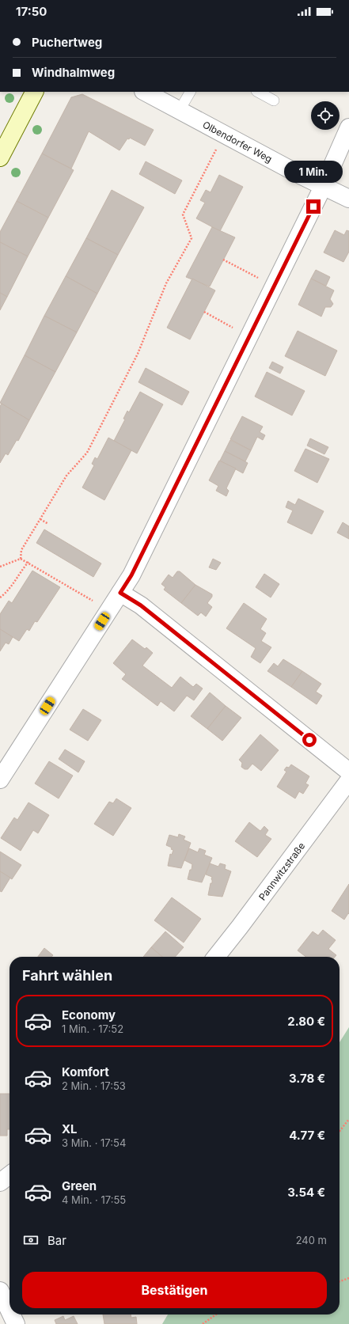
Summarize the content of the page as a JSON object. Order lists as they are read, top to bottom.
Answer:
{
  "streets": {
    "street": ["Olbendorfer Weg", "Pannwitzstraße"]
  },
  "page": {
    "status": "17:50",
    "banner": ["Puchertweg", "Windhalmweg"],
    "bubble": "1 Min.",
    "heading": "Fahrt wählen",
    "list": [
      {
        "name": "Economy",
        "note": "1 Min. · 17:52",
        "value": "2.80 €"
      },
      {
        "name": "Komfort",
        "note": "2 Min. · 17:53",
        "value": "3.78 €"
      },
      {
        "name": "XL",
        "note": "3 Min. · 17:54",
        "value": "4.77 €"
      },
      {
        "name": "Green",
        "note": "4 Min. · 17:55",
        "value": "3.54 €"
      }
    ],
    "pay": ["Bar", "240 m"],
    "buttons": "Bestätigen"
  }
}
